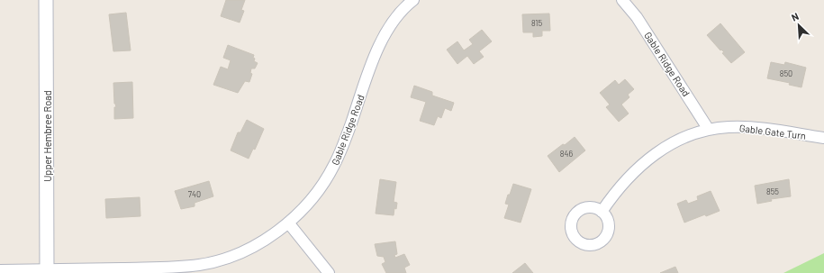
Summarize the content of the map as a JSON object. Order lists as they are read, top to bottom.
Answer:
{
  "streets": {
    "street": ["Gable Ridge Road", "Gable Gate Turn", "Upper Hembree Road"]
  },
  "crossings": [
    ["Gable Ridge Road", "Gable Gate Turn"],
    ["Gable Ridge Road", "Upper Hembree Road"]
  ],
  "house_numbers": [
    "815",
    "850",
    "846",
    "855",
    "740"
  ],
  "north": "top left"
}
